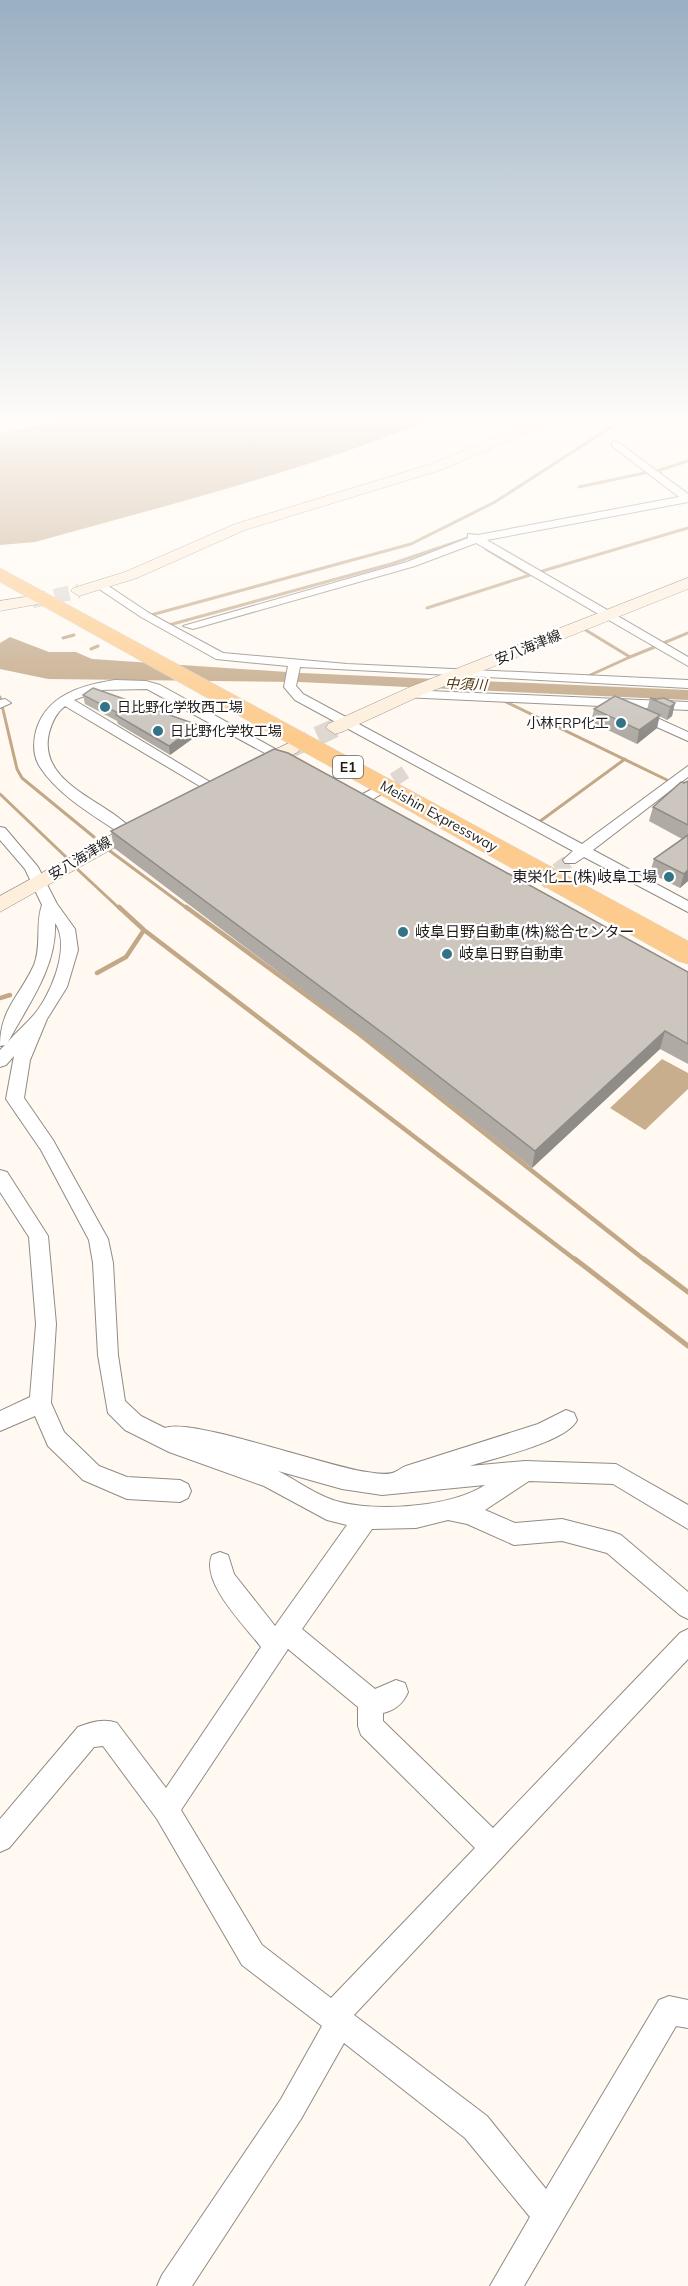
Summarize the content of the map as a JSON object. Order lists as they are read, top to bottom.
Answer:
{
  "streets": {
    "highway": ["E1", "Meishin Expressway"],
    "street": ["安八海津線"]
  },
  "water": ["中須川"],
  "places": [
    "日比野化学牧西工場",
    "小林FRP化工",
    "日比野化学牧工場",
    "東栄化工(株)岐阜工場",
    "岐阜日野自動車(株)総合センター",
    "岐阜日野自動車"
  ]
}
